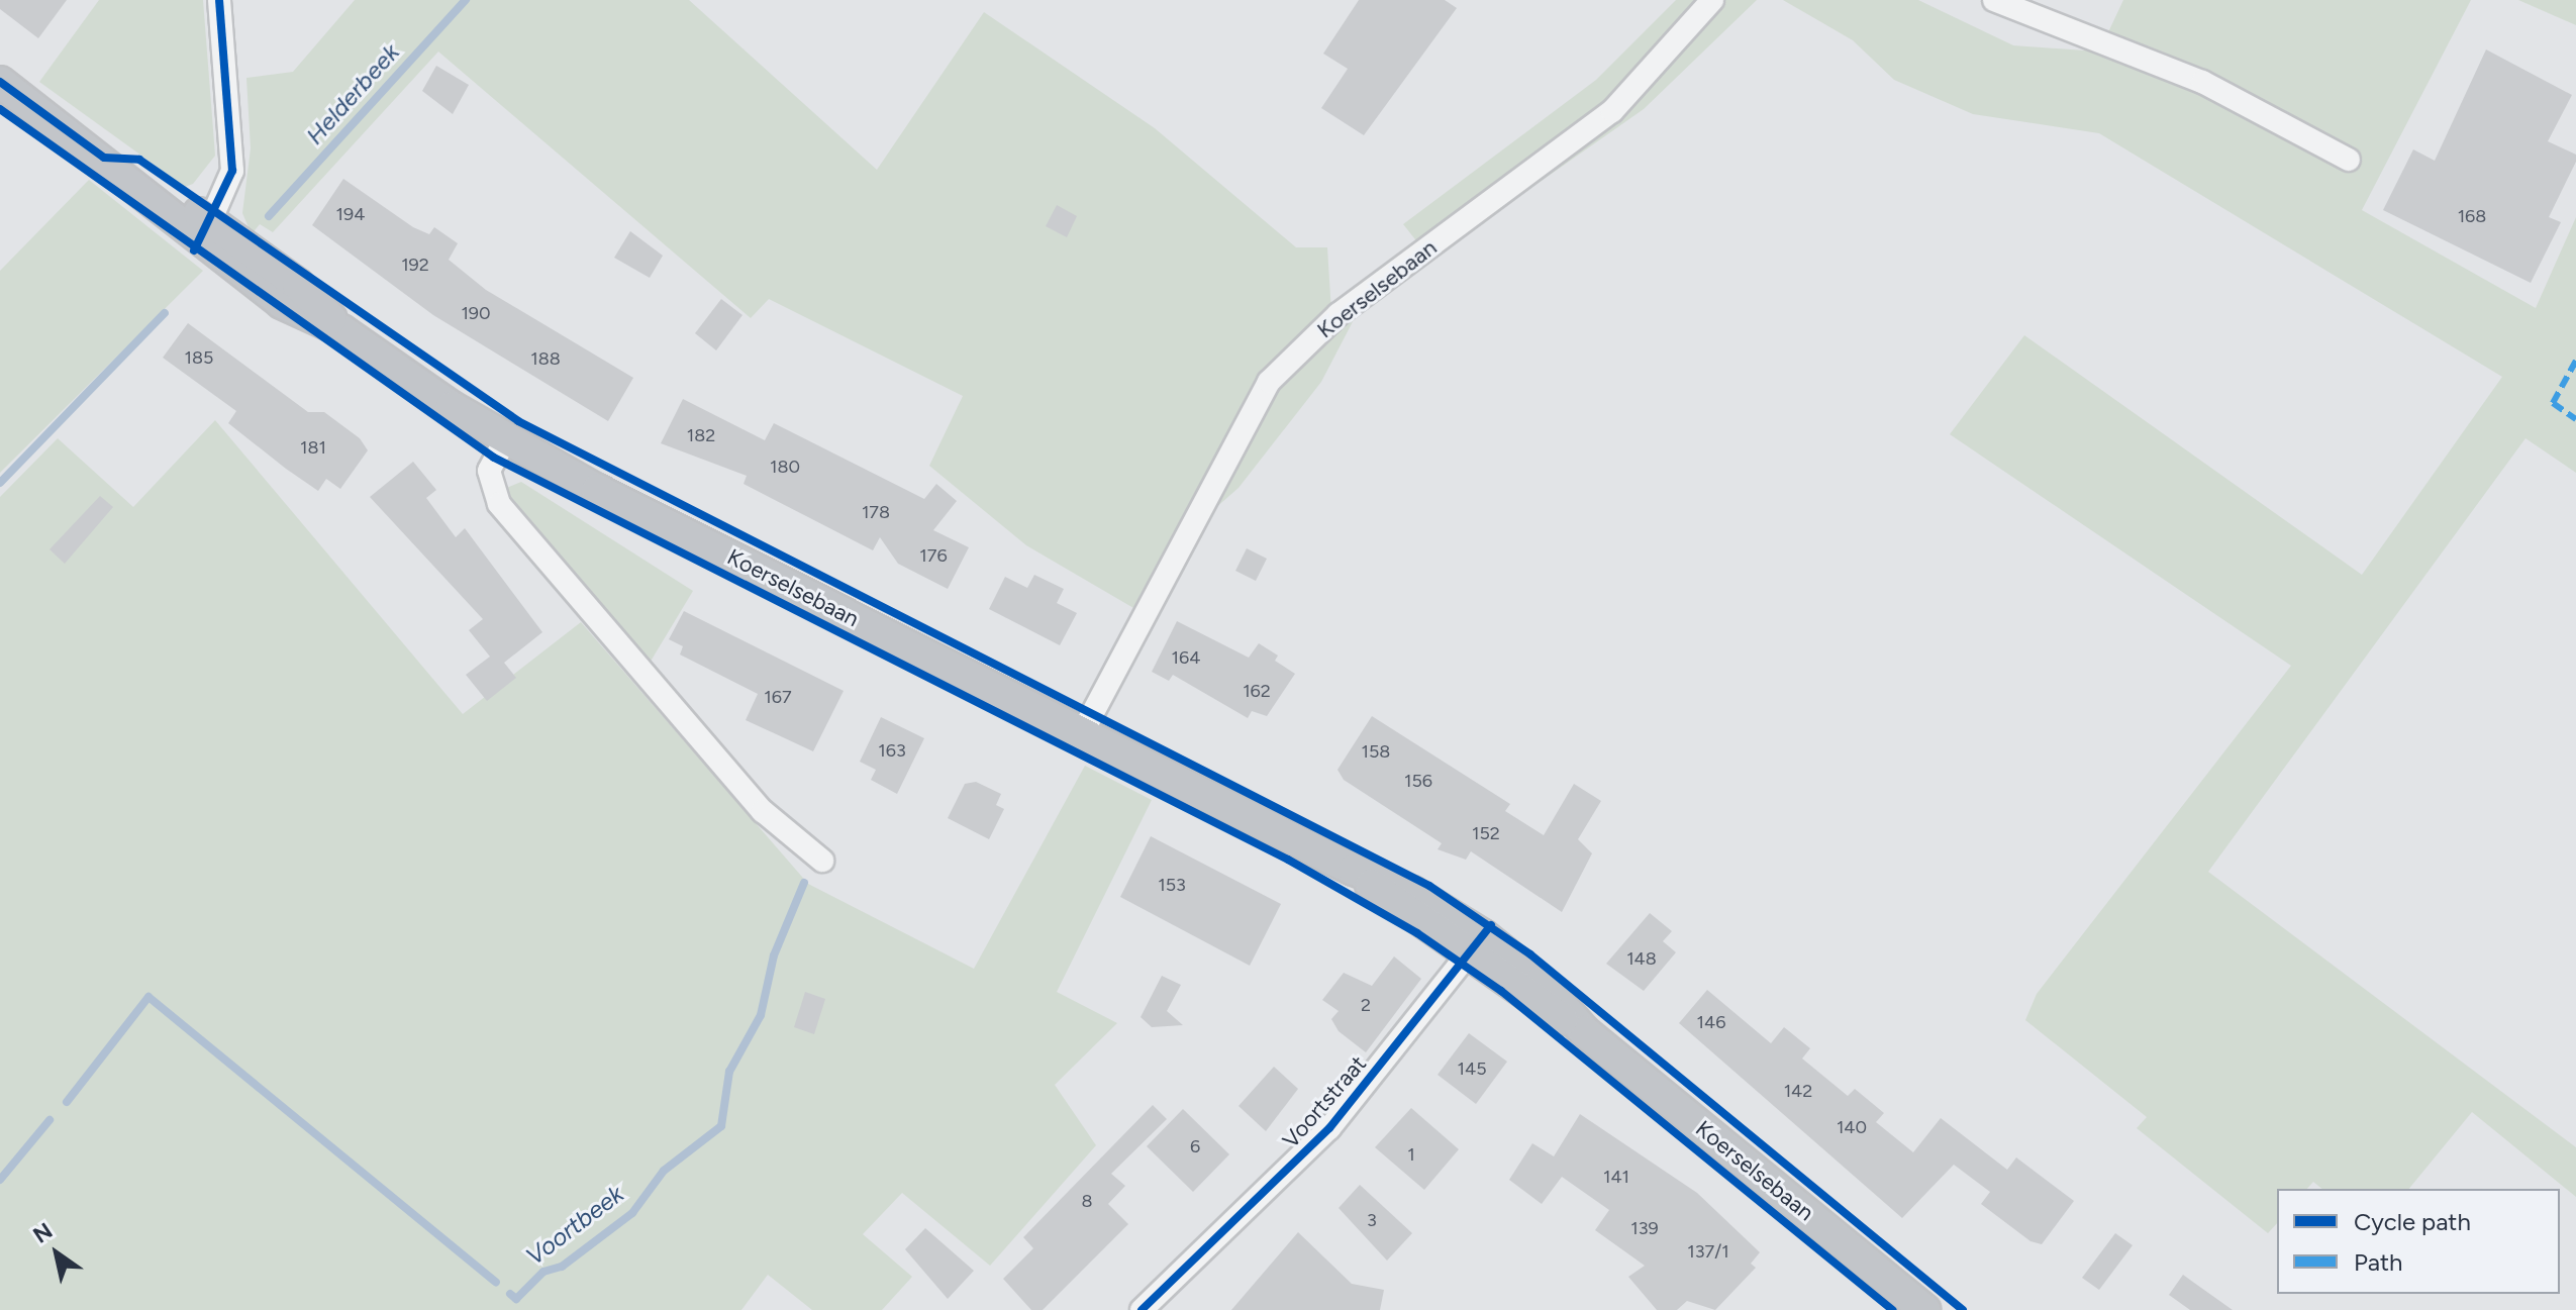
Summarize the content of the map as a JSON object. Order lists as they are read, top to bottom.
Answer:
{
  "streets": {
    "street": ["Koerselsebaan", "Voortstraat"]
  },
  "crossings": [
    ["Koerselsebaan", "Voortstraat"]
  ],
  "water": ["Helderbeek", "Voortbeek"],
  "house_numbers": [
    "194",
    "168",
    "192",
    "190",
    "185",
    "188",
    "182",
    "181",
    "180",
    "178",
    "176",
    "164",
    "162",
    "167",
    "163",
    "158",
    "156",
    "152",
    "153",
    "148",
    "2",
    "146",
    "145",
    "142",
    "140",
    "6",
    "1",
    "141",
    "8",
    "3",
    "139",
    "137/1"
  ],
  "legend": ["Cycle path", "Path"],
  "north": "top left"
}
